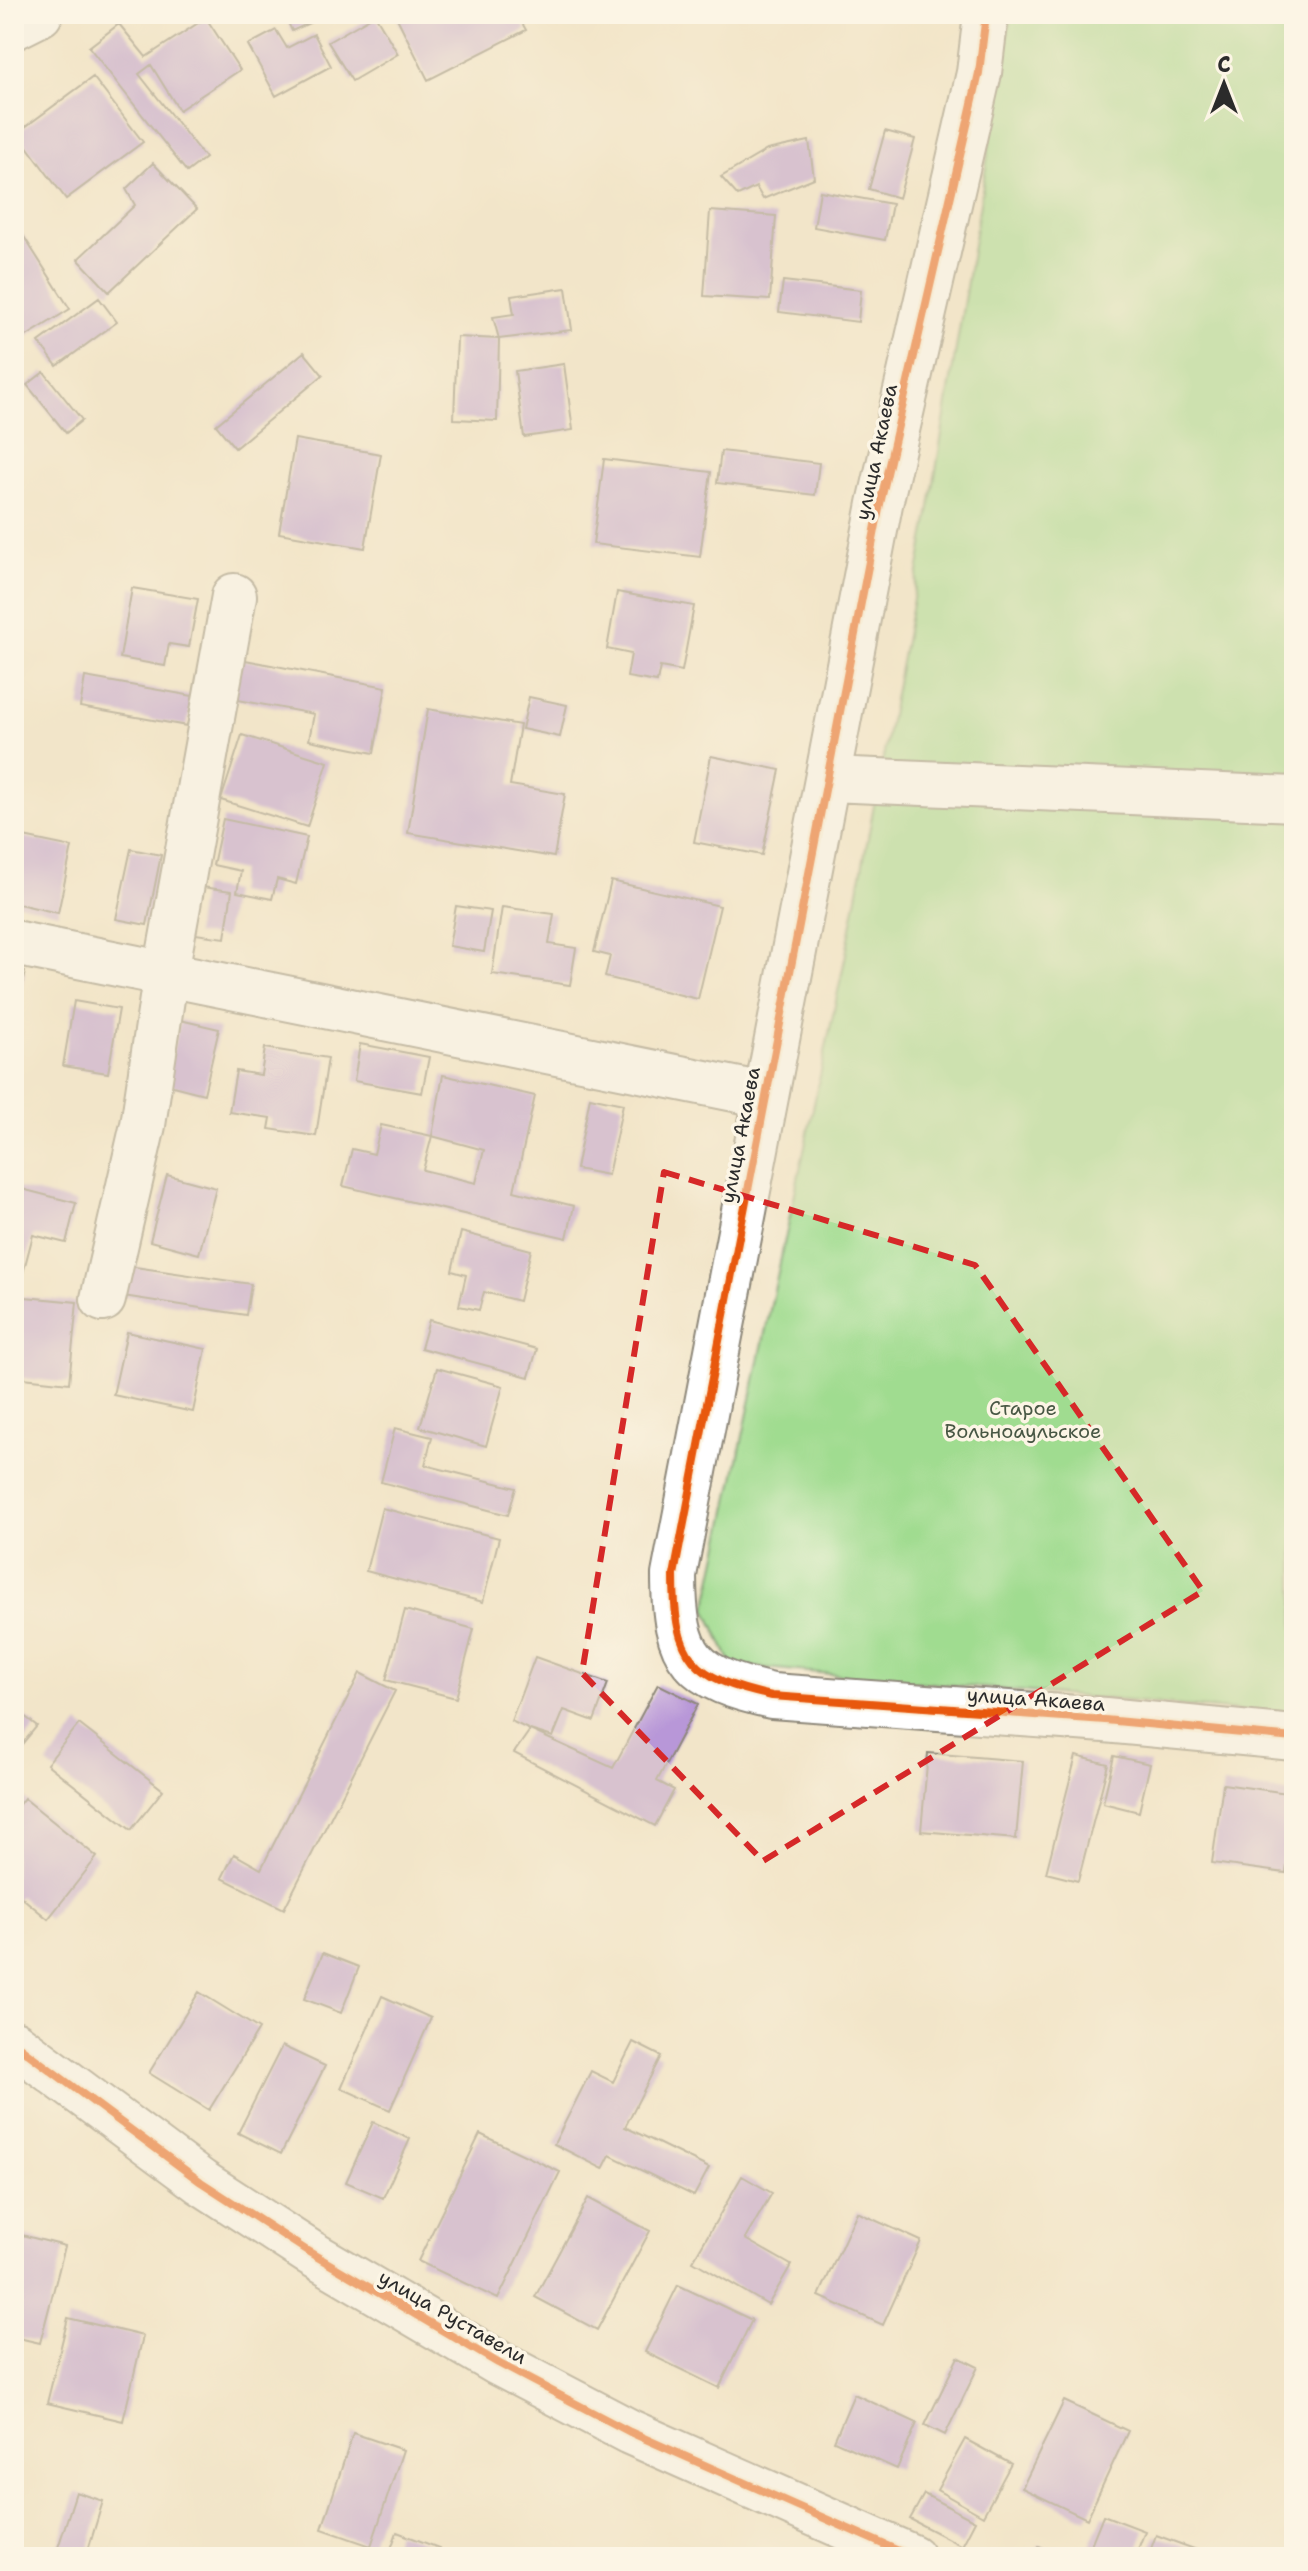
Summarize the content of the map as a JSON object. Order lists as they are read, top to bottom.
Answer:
{
  "streets": {
    "street": ["улица Акаева", "улица Руставели"]
  },
  "parks": ["Старое Вольноаульское"],
  "north": "top"
}
